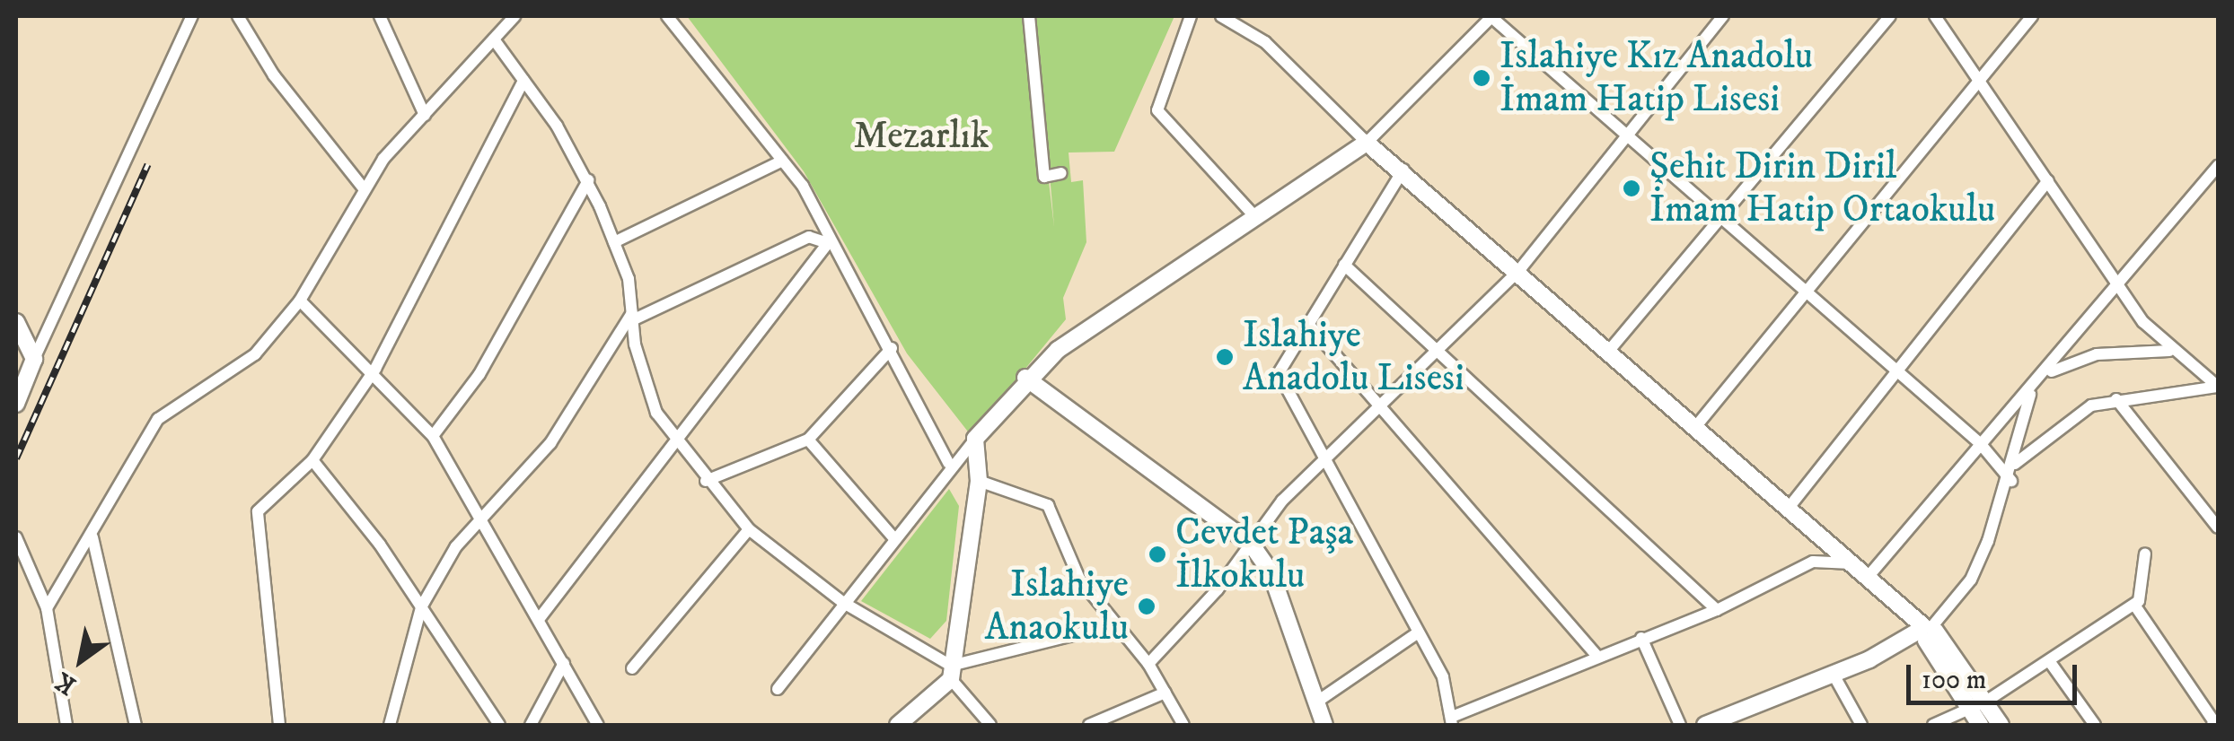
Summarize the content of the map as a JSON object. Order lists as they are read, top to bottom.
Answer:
{
  "parks": ["Mezarlık"],
  "places": [
    "Islahiye Kız Anadolu İmam Hatip Lisesi",
    "Şehit Dirin Diril İmam Hatip Ortaokulu",
    "Islahiye Anadolu Lisesi",
    "Cevdet Paşa İlkokulu",
    "Islahiye Anaokulu"
  ],
  "scale_bar": "100 m",
  "north": "bottom left"
}
